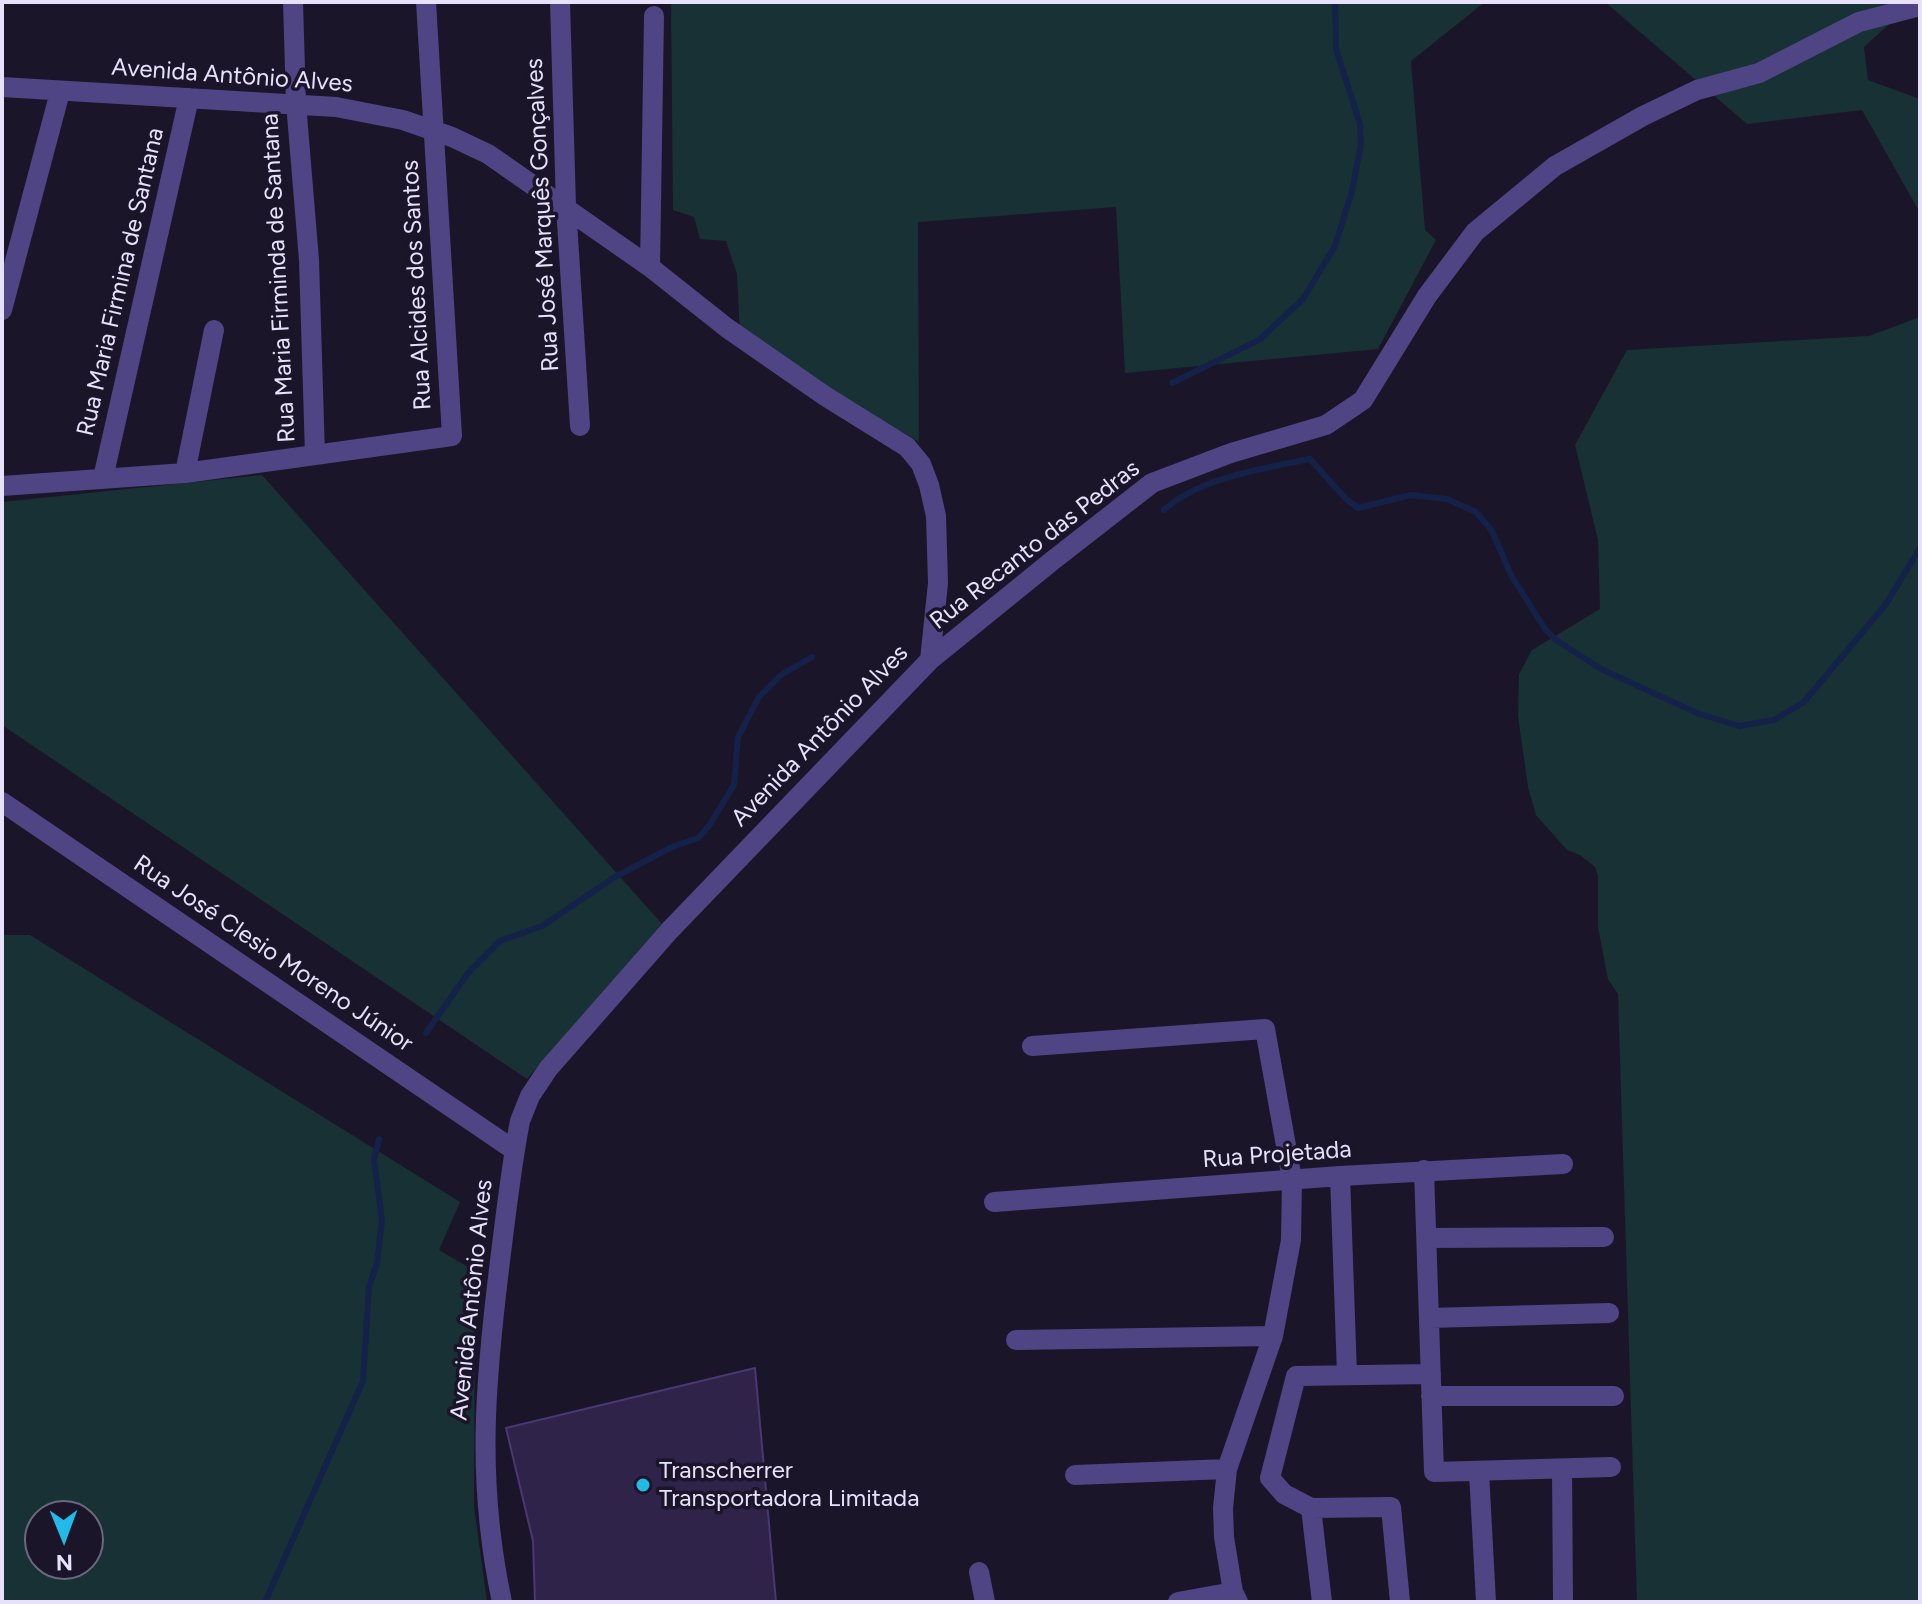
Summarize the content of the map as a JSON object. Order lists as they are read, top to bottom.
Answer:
{
  "streets": {
    "street": [
      "Avenida Antônio Alves",
      "Rua José Marquês Gonçalves",
      "Rua Maria Firminda de Santana",
      "Rua Maria Firmina de Santana",
      "Rua Alcides dos Santos",
      "Rua Recanto das Pedras",
      "Rua José Clesio Moreno Júnior",
      "Rua Projetada"
    ]
  },
  "crossings": [
    ["Avenida Antônio Alves", "Rua José Marquês Gonçalves"],
    ["Avenida Antônio Alves", "Rua Maria Firminda de Santana"],
    ["Avenida Antônio Alves", "Rua Maria Firmina de Santana"],
    ["Avenida Antônio Alves", "Rua Alcides dos Santos"],
    ["Avenida Antônio Alves", "Rua Recanto das Pedras"],
    ["Avenida Antônio Alves", "Rua José Clesio Moreno Júnior"],
    ["Rua Maria Firminda de Santana", "Rua Alcides dos Santos"]
  ],
  "places": ["Transcherrer Transportadora Limitada"],
  "north": "bottom"
}
